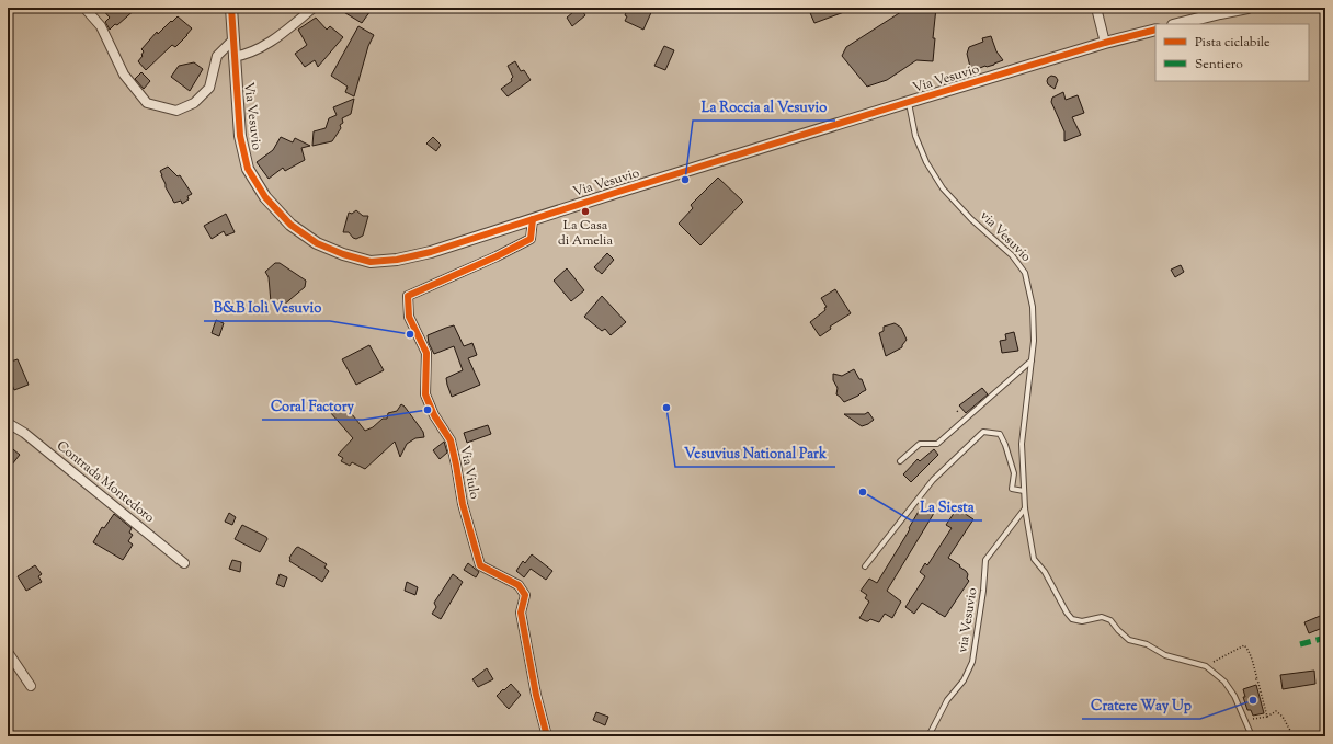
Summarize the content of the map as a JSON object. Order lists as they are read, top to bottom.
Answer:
{
  "streets": {
    "street": ["Via Vesuvio", "Via Viulo", "Contrada Montedoro"],
    "lane": ["via Vesuvio"]
  },
  "crossings": [
    ["Via Vesuvio", "via Vesuvio"],
    ["Via Vesuvio", "Via Viulo"]
  ],
  "places": [
    "La Roccia al Vesuvio",
    "La Casa di Amelia",
    "B&B Iolì Vesuvio",
    "Vesuvius National Park",
    "Coral Factory",
    "La Siesta",
    "Cratere Way Up"
  ],
  "legend": ["Pista ciclabile", "Sentiero"]
}
